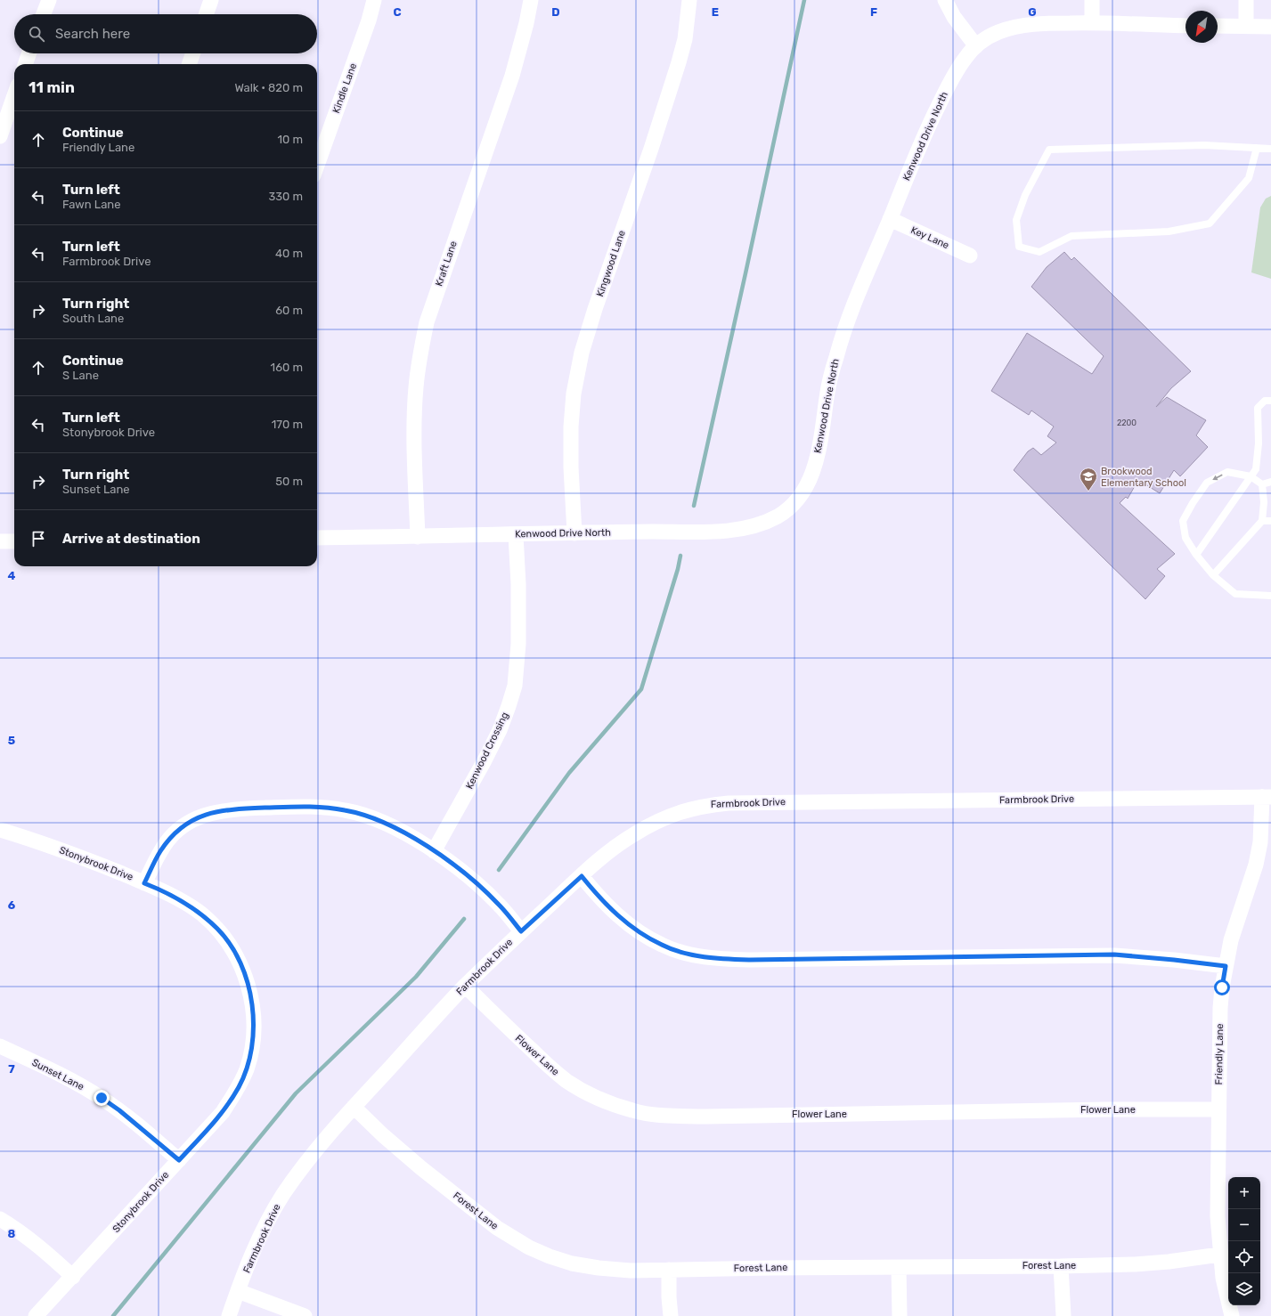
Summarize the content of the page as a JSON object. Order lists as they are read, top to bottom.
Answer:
{
  "streets": {
    "street": [
      "Kindle Lane",
      "Kenwood Drive North",
      "Key Lane",
      "Kraft Lane",
      "Kingwood Lane",
      "Kenwood Crossing",
      "Farmbrook Drive",
      "Stonybrook Drive",
      "Friendly Lane",
      "Flower Lane",
      "Sunset Lane",
      "Forest Lane"
    ]
  },
  "crossings": [
    ["Kenwood Drive North", "Key Lane"],
    ["Kenwood Drive North", "Kraft Lane"],
    ["Kenwood Drive North", "Kingwood Lane"],
    ["Kenwood Drive North", "Kenwood Crossing"],
    ["Farmbrook Drive", "Friendly Lane"],
    ["Farmbrook Drive", "Flower Lane"],
    ["Farmbrook Drive", "Forest Lane"],
    ["Stonybrook Drive", "Sunset Lane"],
    ["Friendly Lane", "Flower Lane"],
    ["Friendly Lane", "Forest Lane"]
  ],
  "places": {
    "school or university": ["Brookwood Elementary School"]
  },
  "house_numbers": ["2200"],
  "north": "bottom left",
  "page": {
    "search": "Search here",
    "heading": ["11 min", "Walk · 820 m"],
    "list": [
      ["Continue", "Friendly Lane", "10 m"],
      ["Turn left", "Fawn Lane", "330 m"],
      ["Turn left", "Farmbrook Drive", "40 m"],
      ["Turn right", "South Lane", "60 m"],
      ["Continue", "S Lane", "160 m"],
      ["Turn left", "Stonybrook Drive", "170 m"],
      ["Turn right", "Sunset Lane", "50 m"],
      "Arrive at destination"
    ],
    "map_buttons": ["+", "−"]
  },
  "grid": {
    "columns": [
      "C",
      "D",
      "E",
      "F",
      "G"
    ],
    "rows": [
      "4",
      "5",
      "6",
      "7",
      "8"
    ]
  }
}
